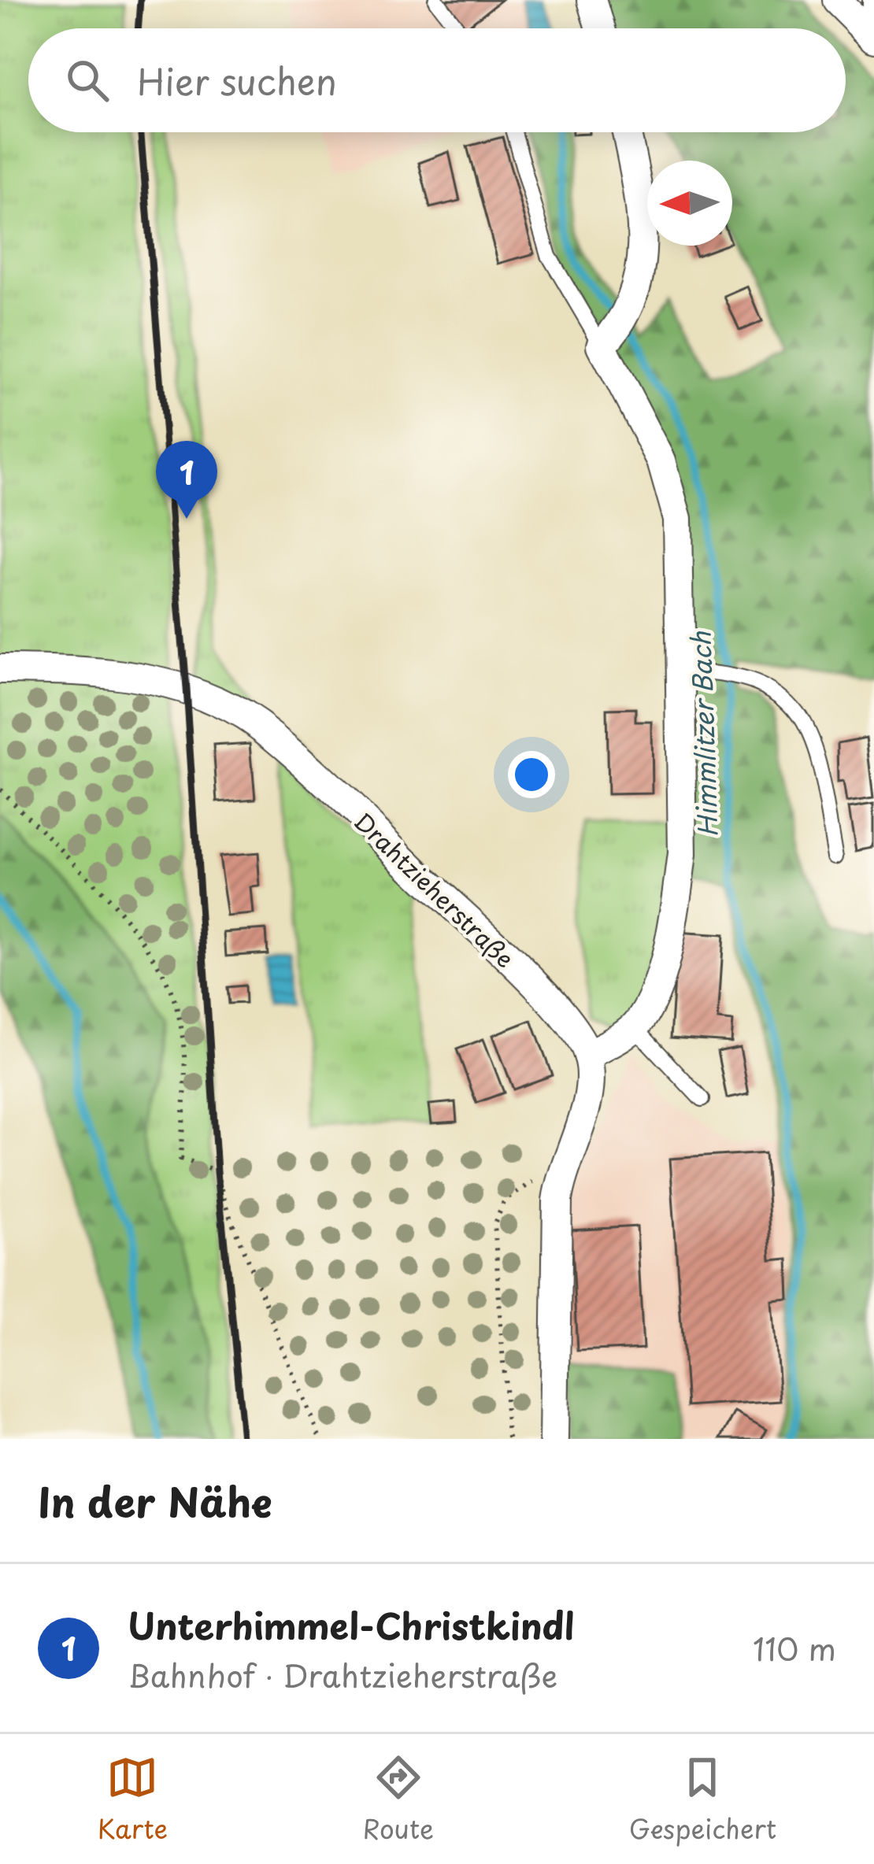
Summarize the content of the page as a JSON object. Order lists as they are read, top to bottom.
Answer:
{
  "streets": {
    "street": ["Drahtzieherstraße"]
  },
  "water": ["Himmlitzer Bach"],
  "north": "left",
  "page": {
    "search": "Hier suchen",
    "pins": "1",
    "heading": "In der Nähe",
    "list": [
      {
        "mark": "1",
        "name": "Unterhimmel-Christkindl",
        "note": "Bahnhof · Drahtzieherstraße",
        "value": "110 m"
      }
    ],
    "nav": ["Karte", "Route", "Gespeichert"]
  }
}
